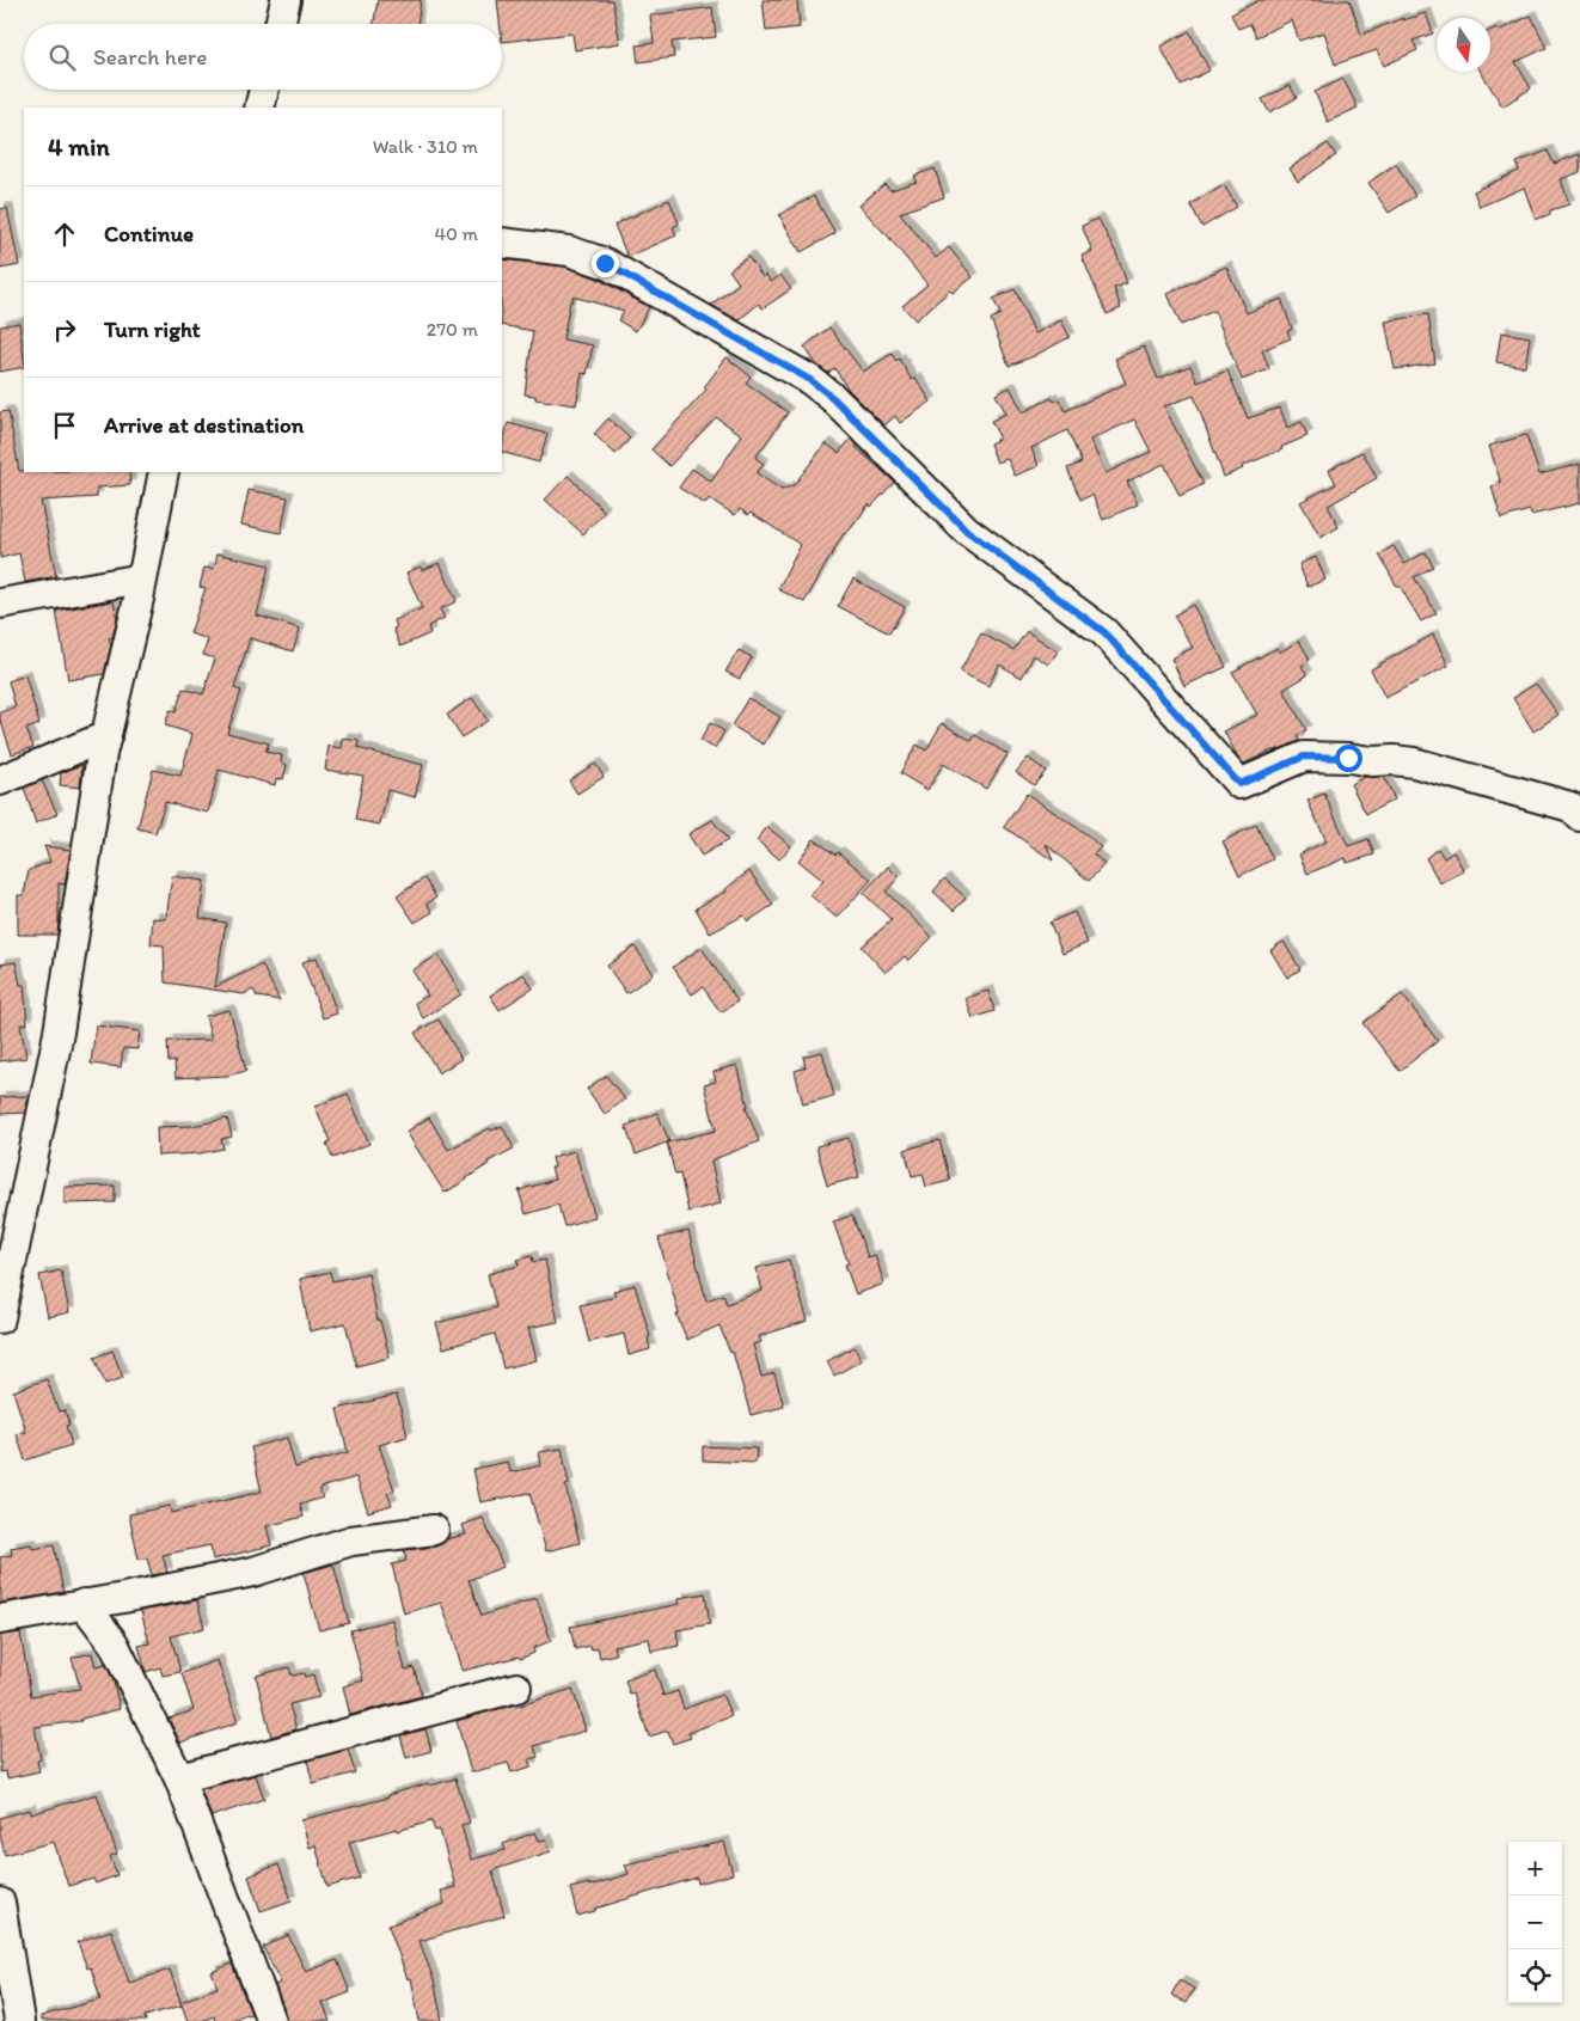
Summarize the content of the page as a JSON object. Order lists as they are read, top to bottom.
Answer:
{
  "north": "bottom",
  "page": {
    "search": "Search here",
    "heading": ["4 min", "Walk · 310 m"],
    "list": [
      ["Continue", "40 m"],
      ["Turn right", "270 m"],
      "Arrive at destination"
    ],
    "map_buttons": ["+", "−"]
  }
}
